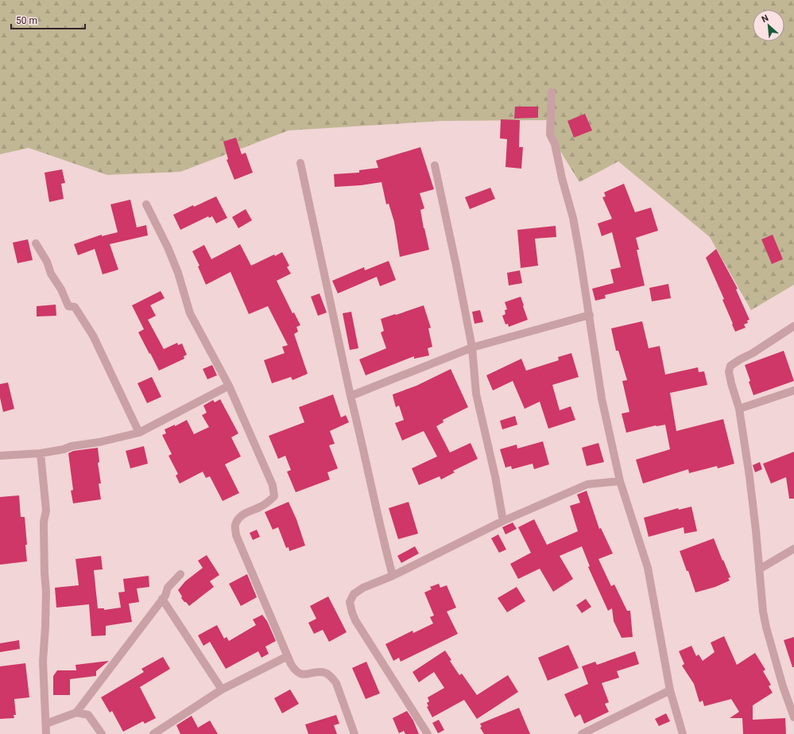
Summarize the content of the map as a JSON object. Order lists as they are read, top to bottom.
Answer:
{
  "scale_bar": "50 m",
  "north": "top left"
}
